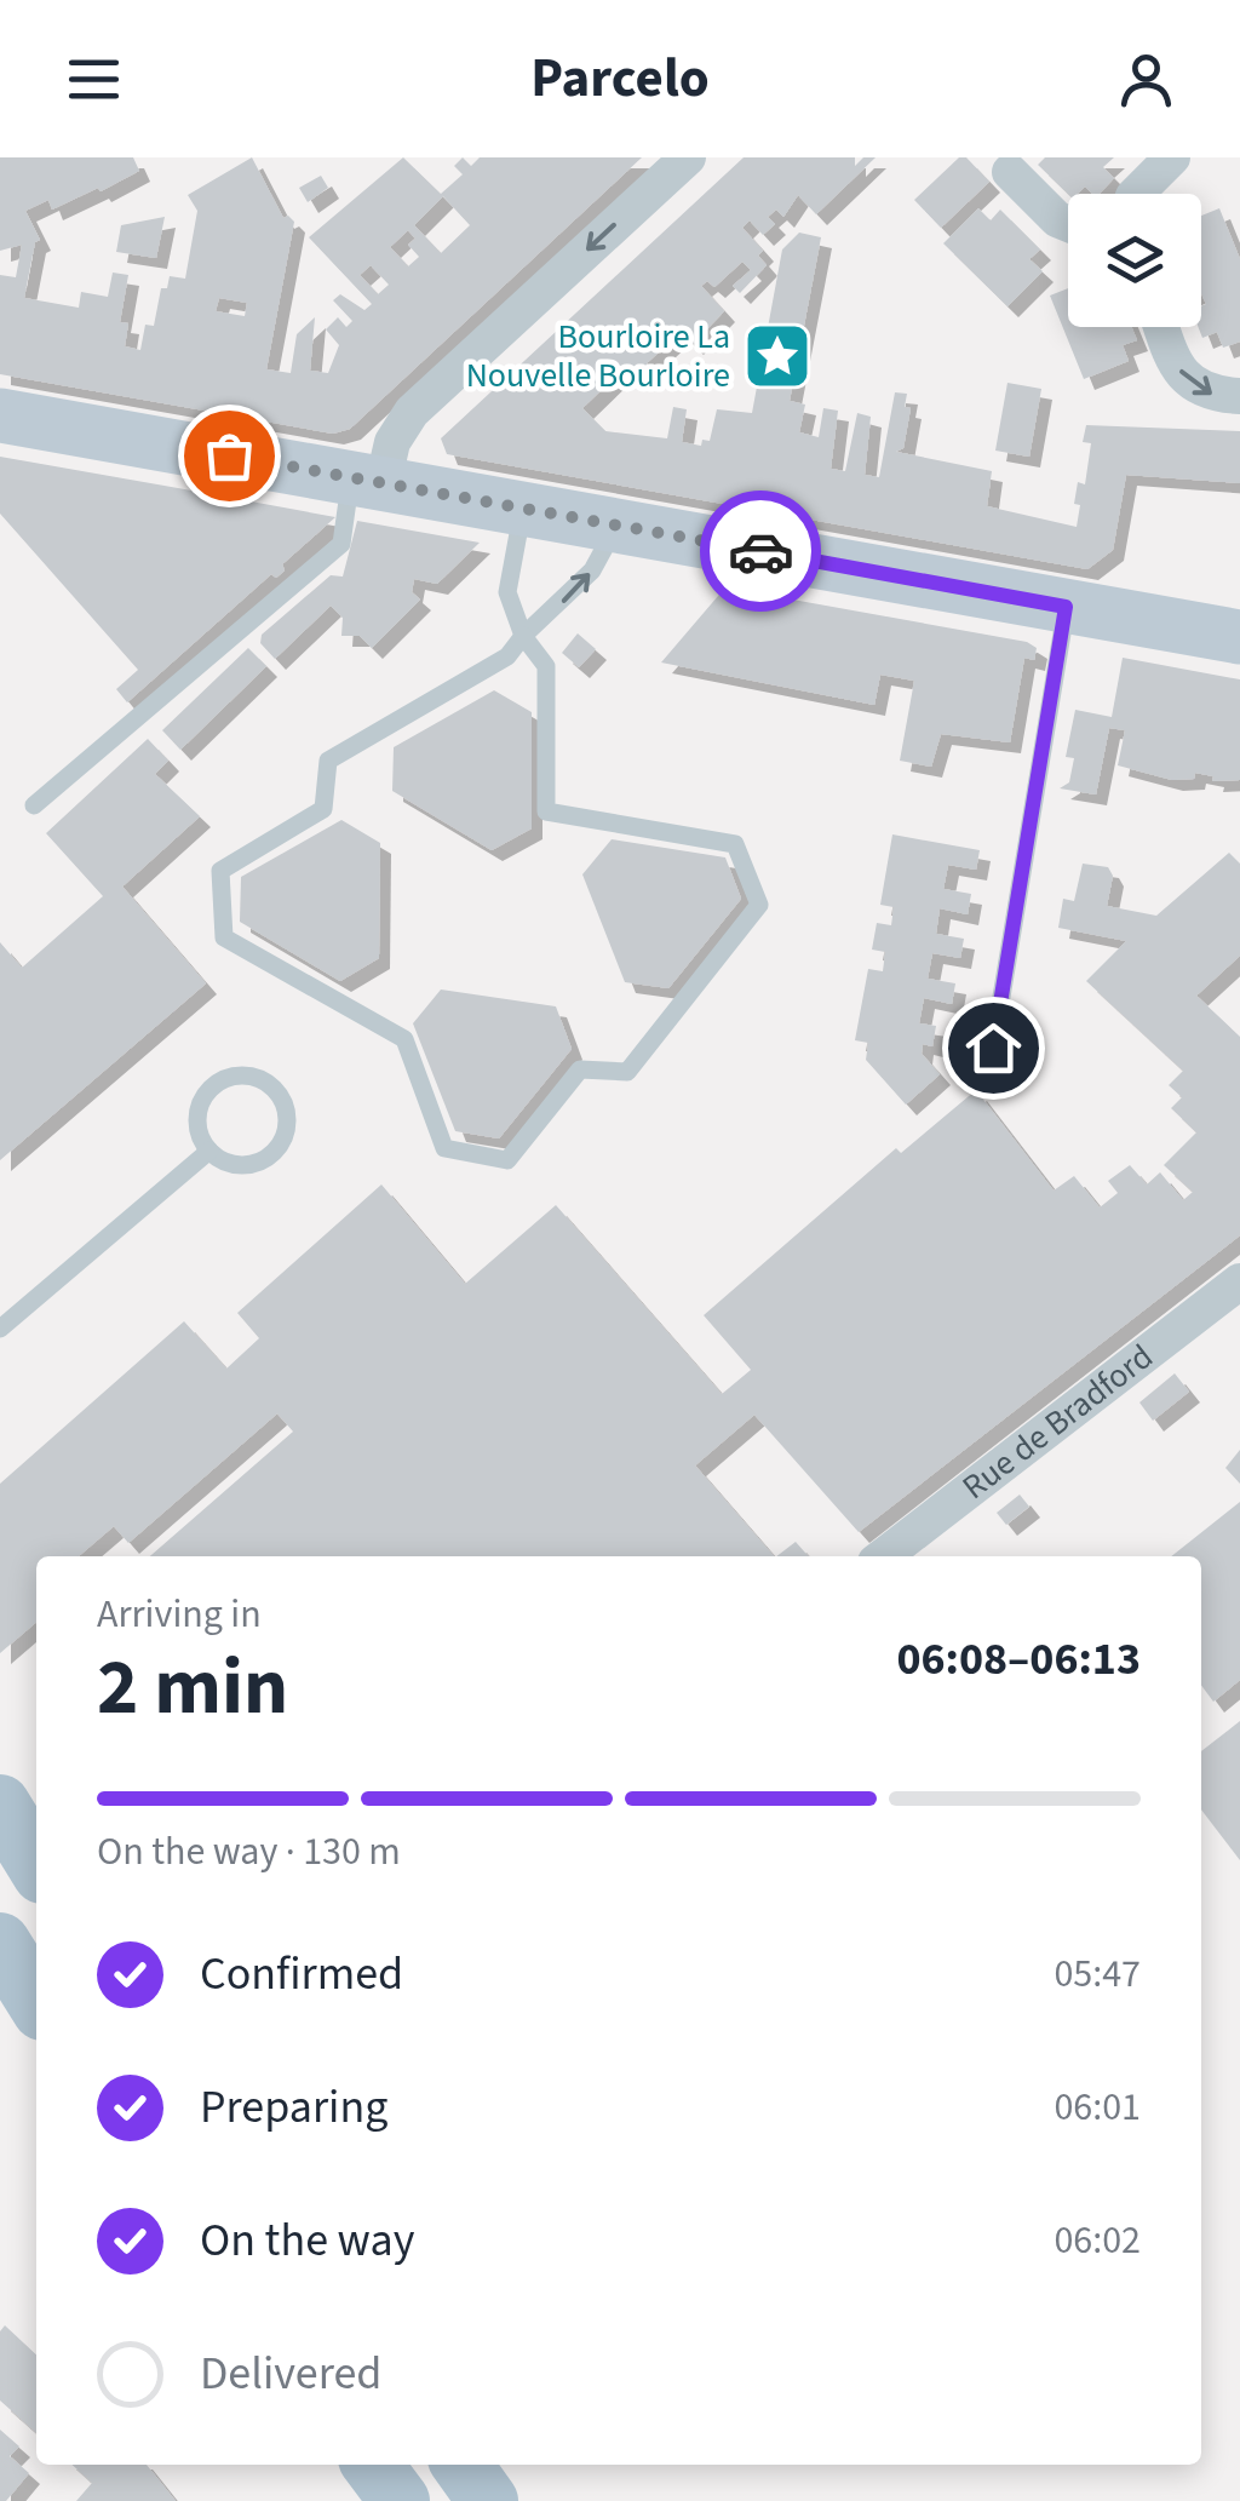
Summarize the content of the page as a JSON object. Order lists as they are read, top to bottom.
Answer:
{
  "streets": {
    "street": ["Rue de Bradford"]
  },
  "places": {
    "place": ["Bourloire La Nouvelle Bourloire"]
  },
  "page": {
    "header": "Parcelo",
    "heading": ["2 min", "Arriving in", "06:08–06:13"],
    "bar": "On the way · 130 m",
    "list": [
      ["Confirmed", "05:47"],
      ["Preparing", "06:01"],
      ["On the way", "06:02"],
      "Delivered"
    ]
  }
}
